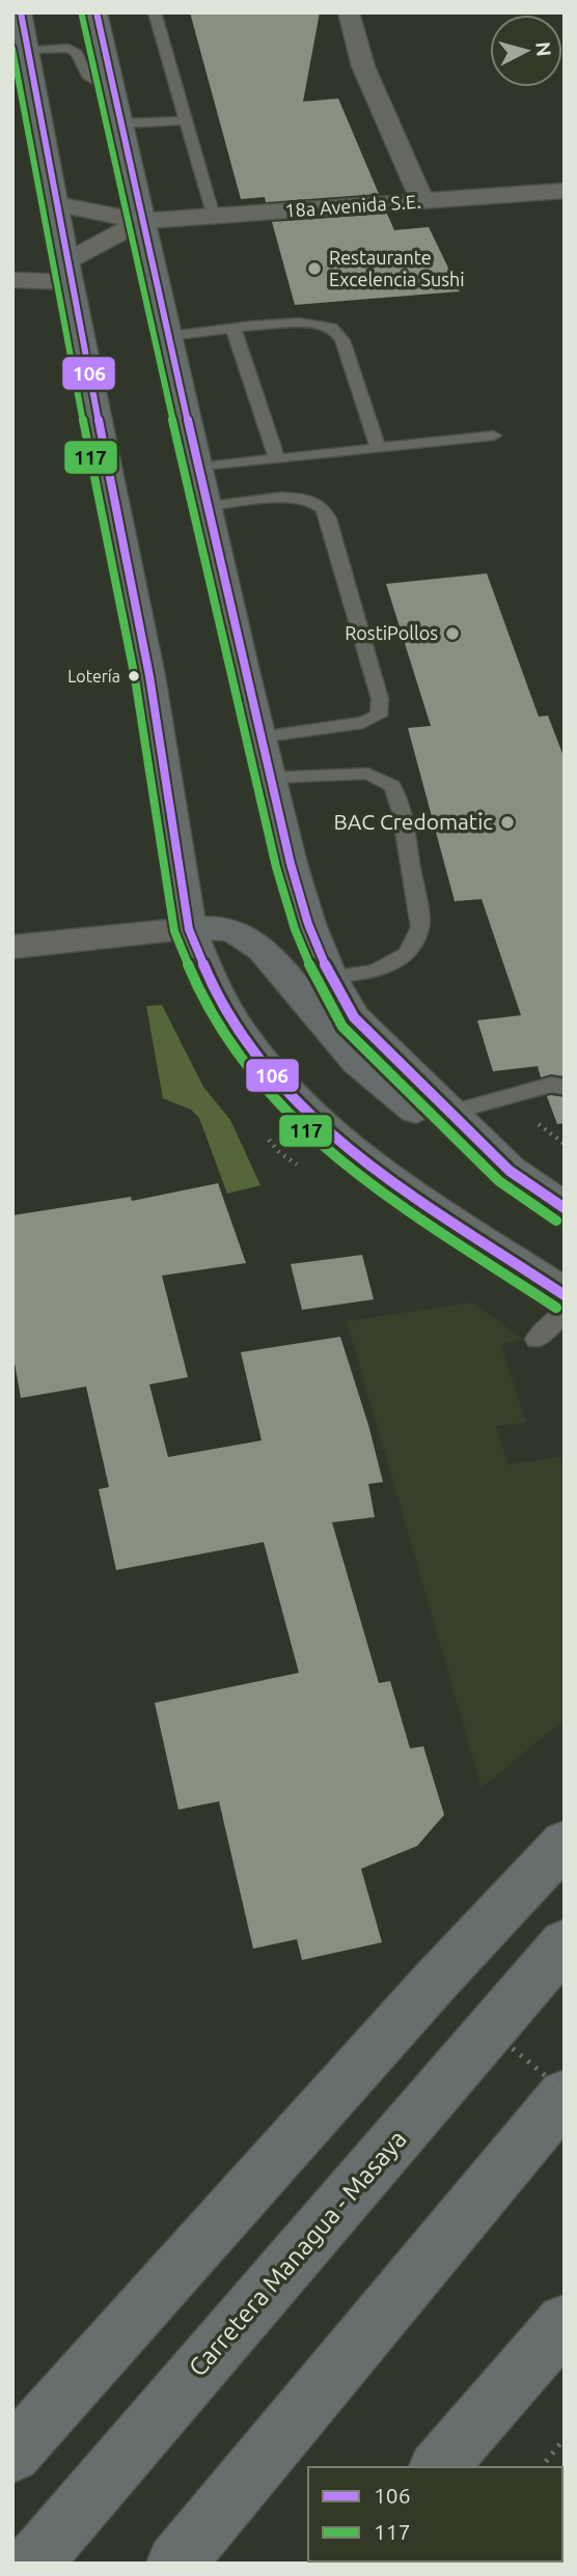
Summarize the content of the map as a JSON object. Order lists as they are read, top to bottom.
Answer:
{
  "streets": {
    "highway": ["Carretera Managua - Masaya"],
    "street": ["18a Avenida S.E."]
  },
  "places": [
    "Restaurante Excelencia Sushi",
    "RostiPollos",
    "Lotería",
    "BAC Credomatic"
  ],
  "lines": ["transit line 106", "transit line 117"],
  "legend": ["106", "117"],
  "north": "right"
}
